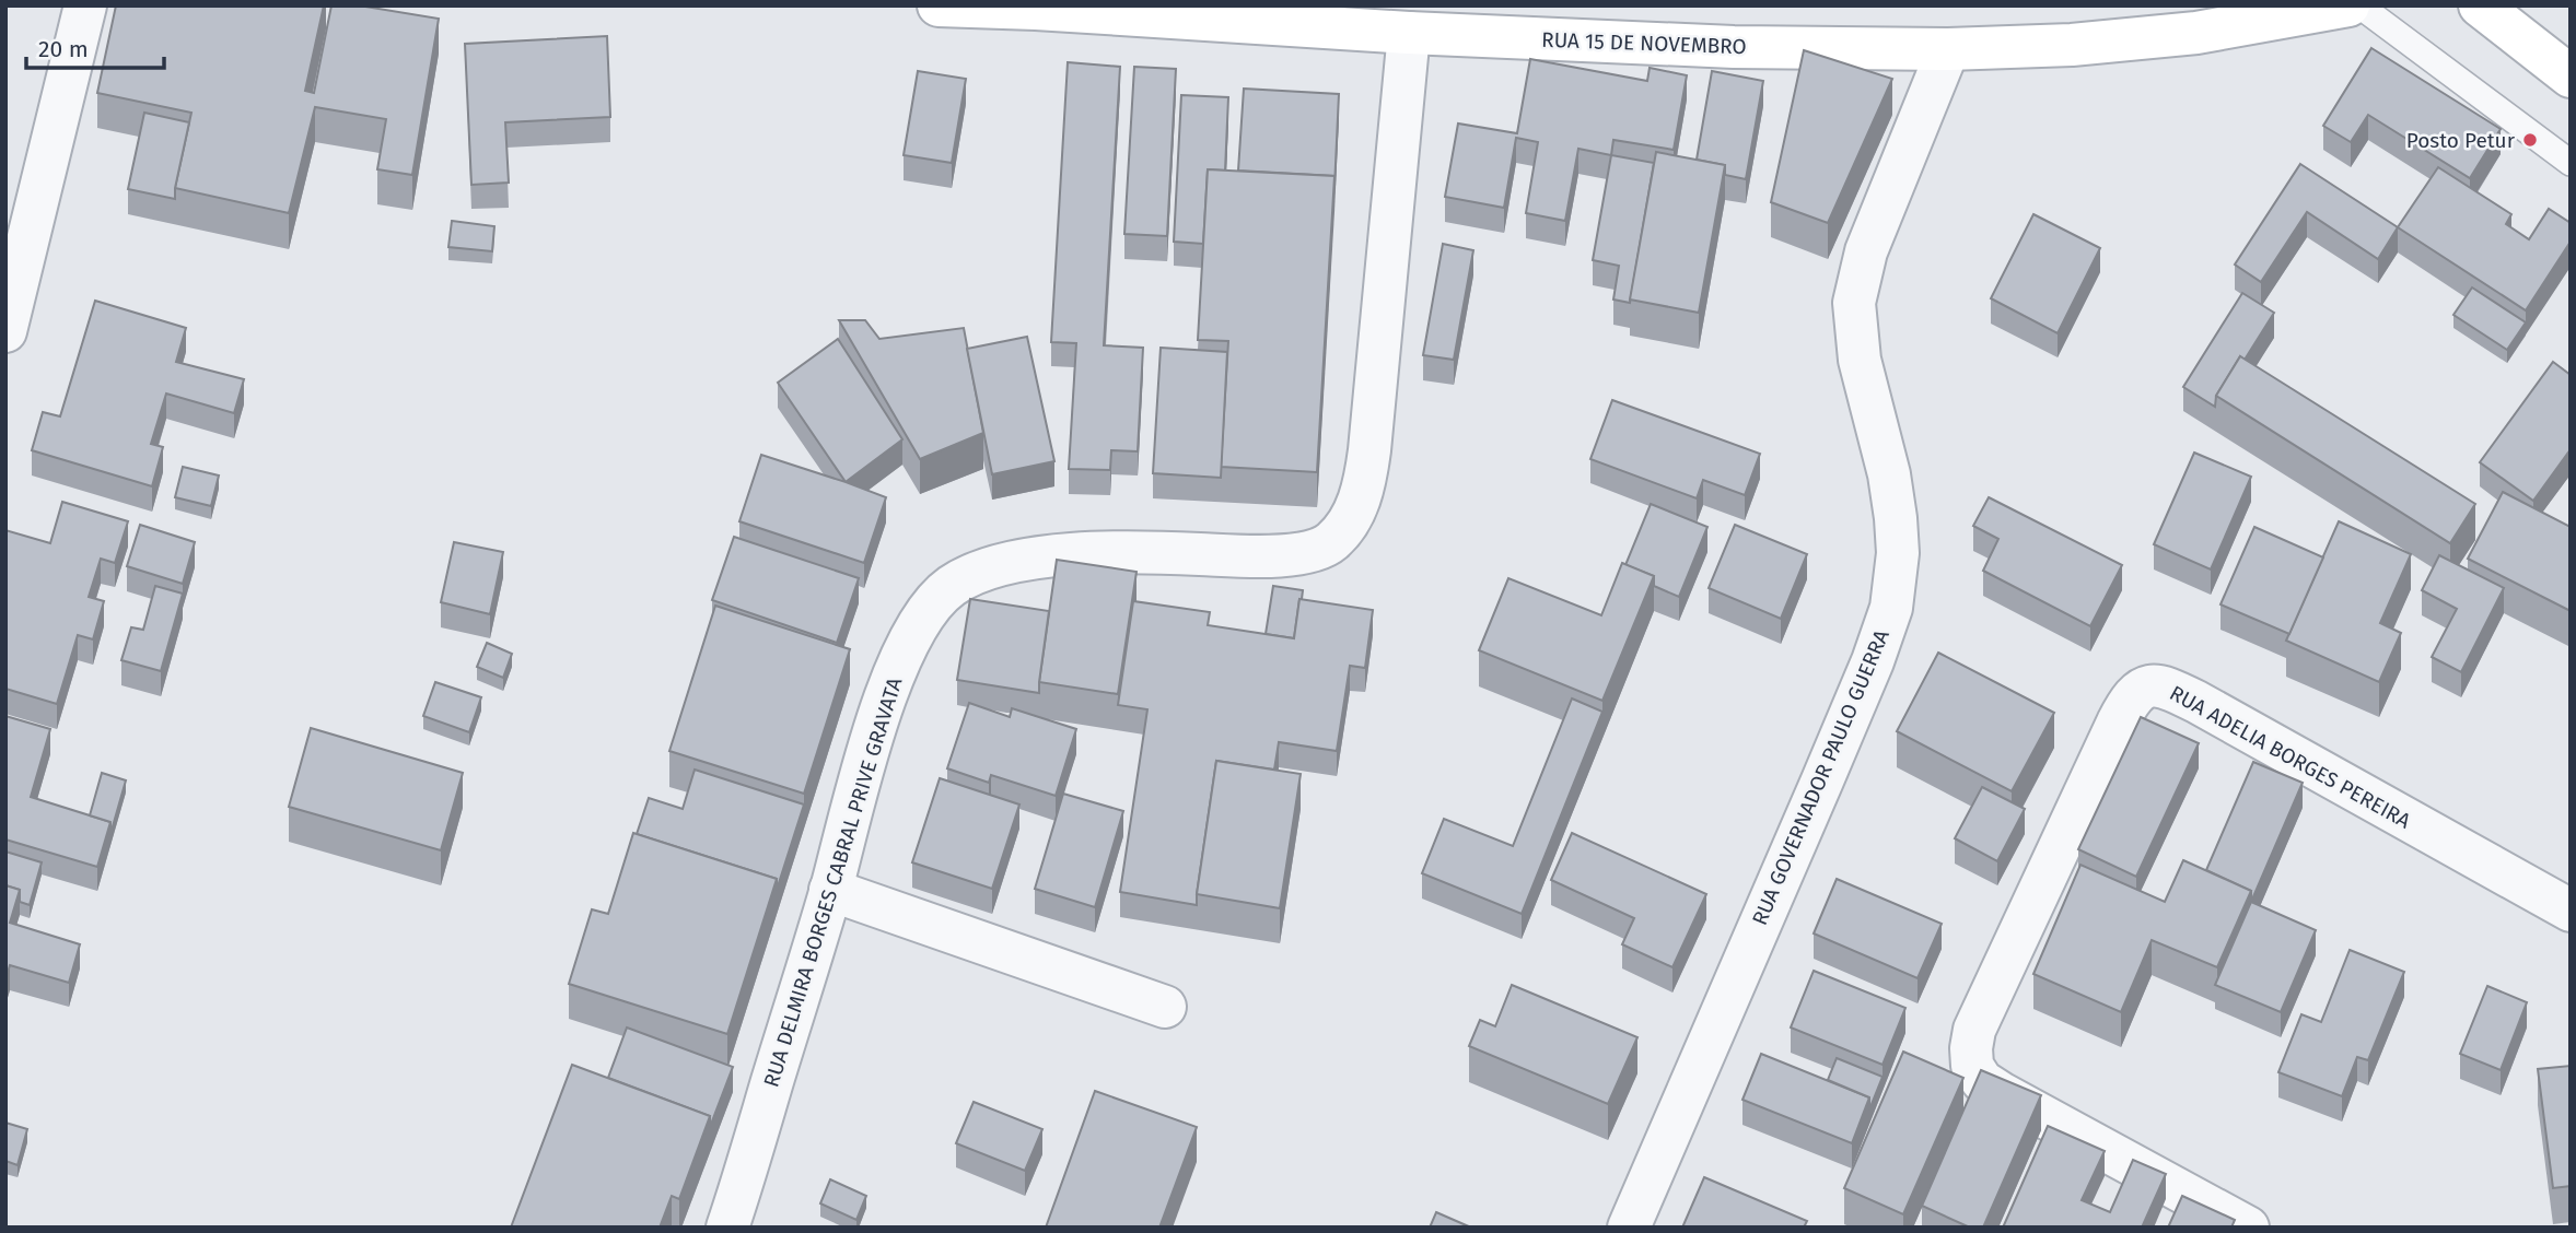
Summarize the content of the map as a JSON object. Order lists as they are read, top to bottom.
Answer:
{
  "streets": {
    "main road": ["RUA 15 DE NOVEMBRO"],
    "street": ["RUA ADELIA BORGES PEREIRA", "RUA GOVERNADOR PAULO GUERRA", "RUA DELMIRA BORGES CABRAL PRIVE GRAVATA"]
  },
  "crossings": [
    ["RUA 15 DE NOVEMBRO", "RUA GOVERNADOR PAULO GUERRA"],
    ["RUA 15 DE NOVEMBRO", "RUA DELMIRA BORGES CABRAL PRIVE GRAVATA"]
  ],
  "places": ["Posto Petur"],
  "scale_bar": "20 m"
}
